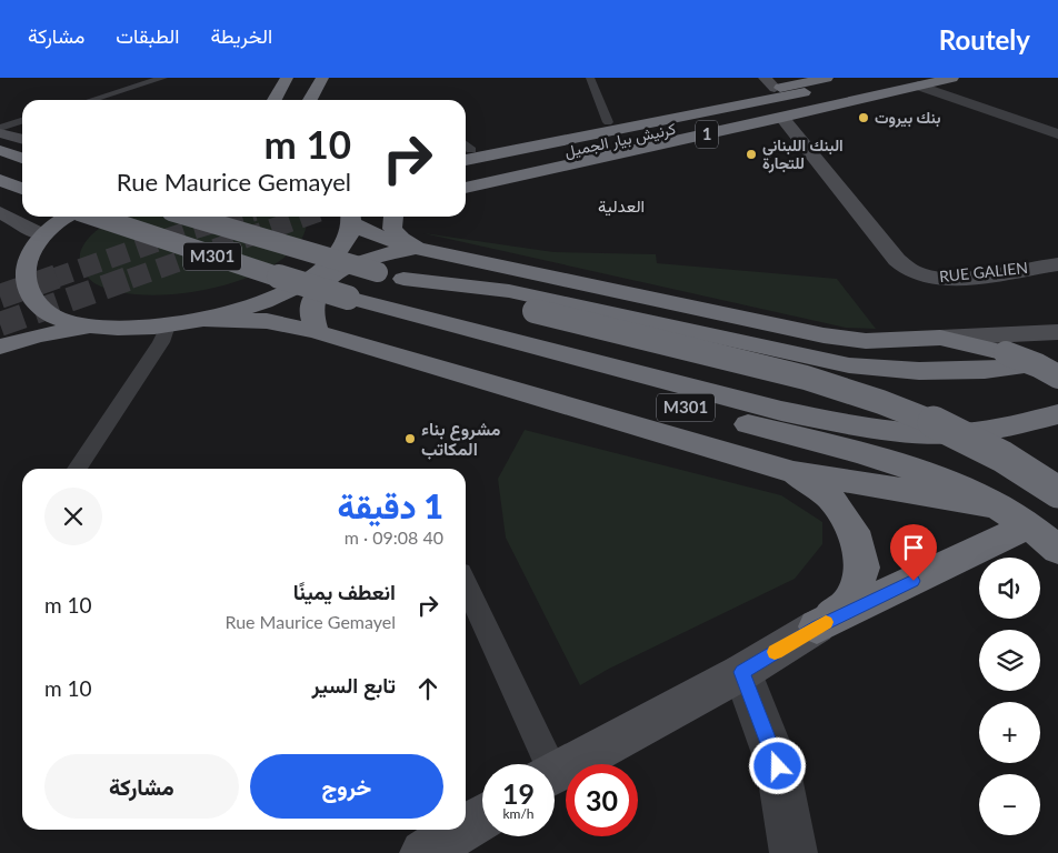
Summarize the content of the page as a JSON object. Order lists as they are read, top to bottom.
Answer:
{
  "streets": {
    "highway": ["1", "كرنيش بيار الجميل", "M301"],
    "street": ["RUE GALIEN"]
  },
  "crossings": [
    ["1", "كرنيش بيار الجميل"],
    ["1", "RUE GALIEN"]
  ],
  "districts": ["العدلية"],
  "places": ["بنك بيروت", "البنك اللبناني للتجارة", "مشروع بناء المكاتب"],
  "page": {
    "header": "Routely",
    "nav": ["الخريطة", "الطبقات", "مشاركة"],
    "turn": ["10 m", "Rue Maurice Gemayel"],
    "heading": ["1 دقيقة", "40 m · 09:08"],
    "map_buttons": ["+", "−"],
    "list": [
      {
        "name": "انعطف يمينًا",
        "note": "Rue Maurice Gemayel",
        "value": "10 m"
      },
      {
        "name": "تابع السير",
        "value": "10 m"
      }
    ],
    "buttons": ["خروج", "مشاركة"],
    "speed": "19 km/h",
    "limit": "30"
  }
}
